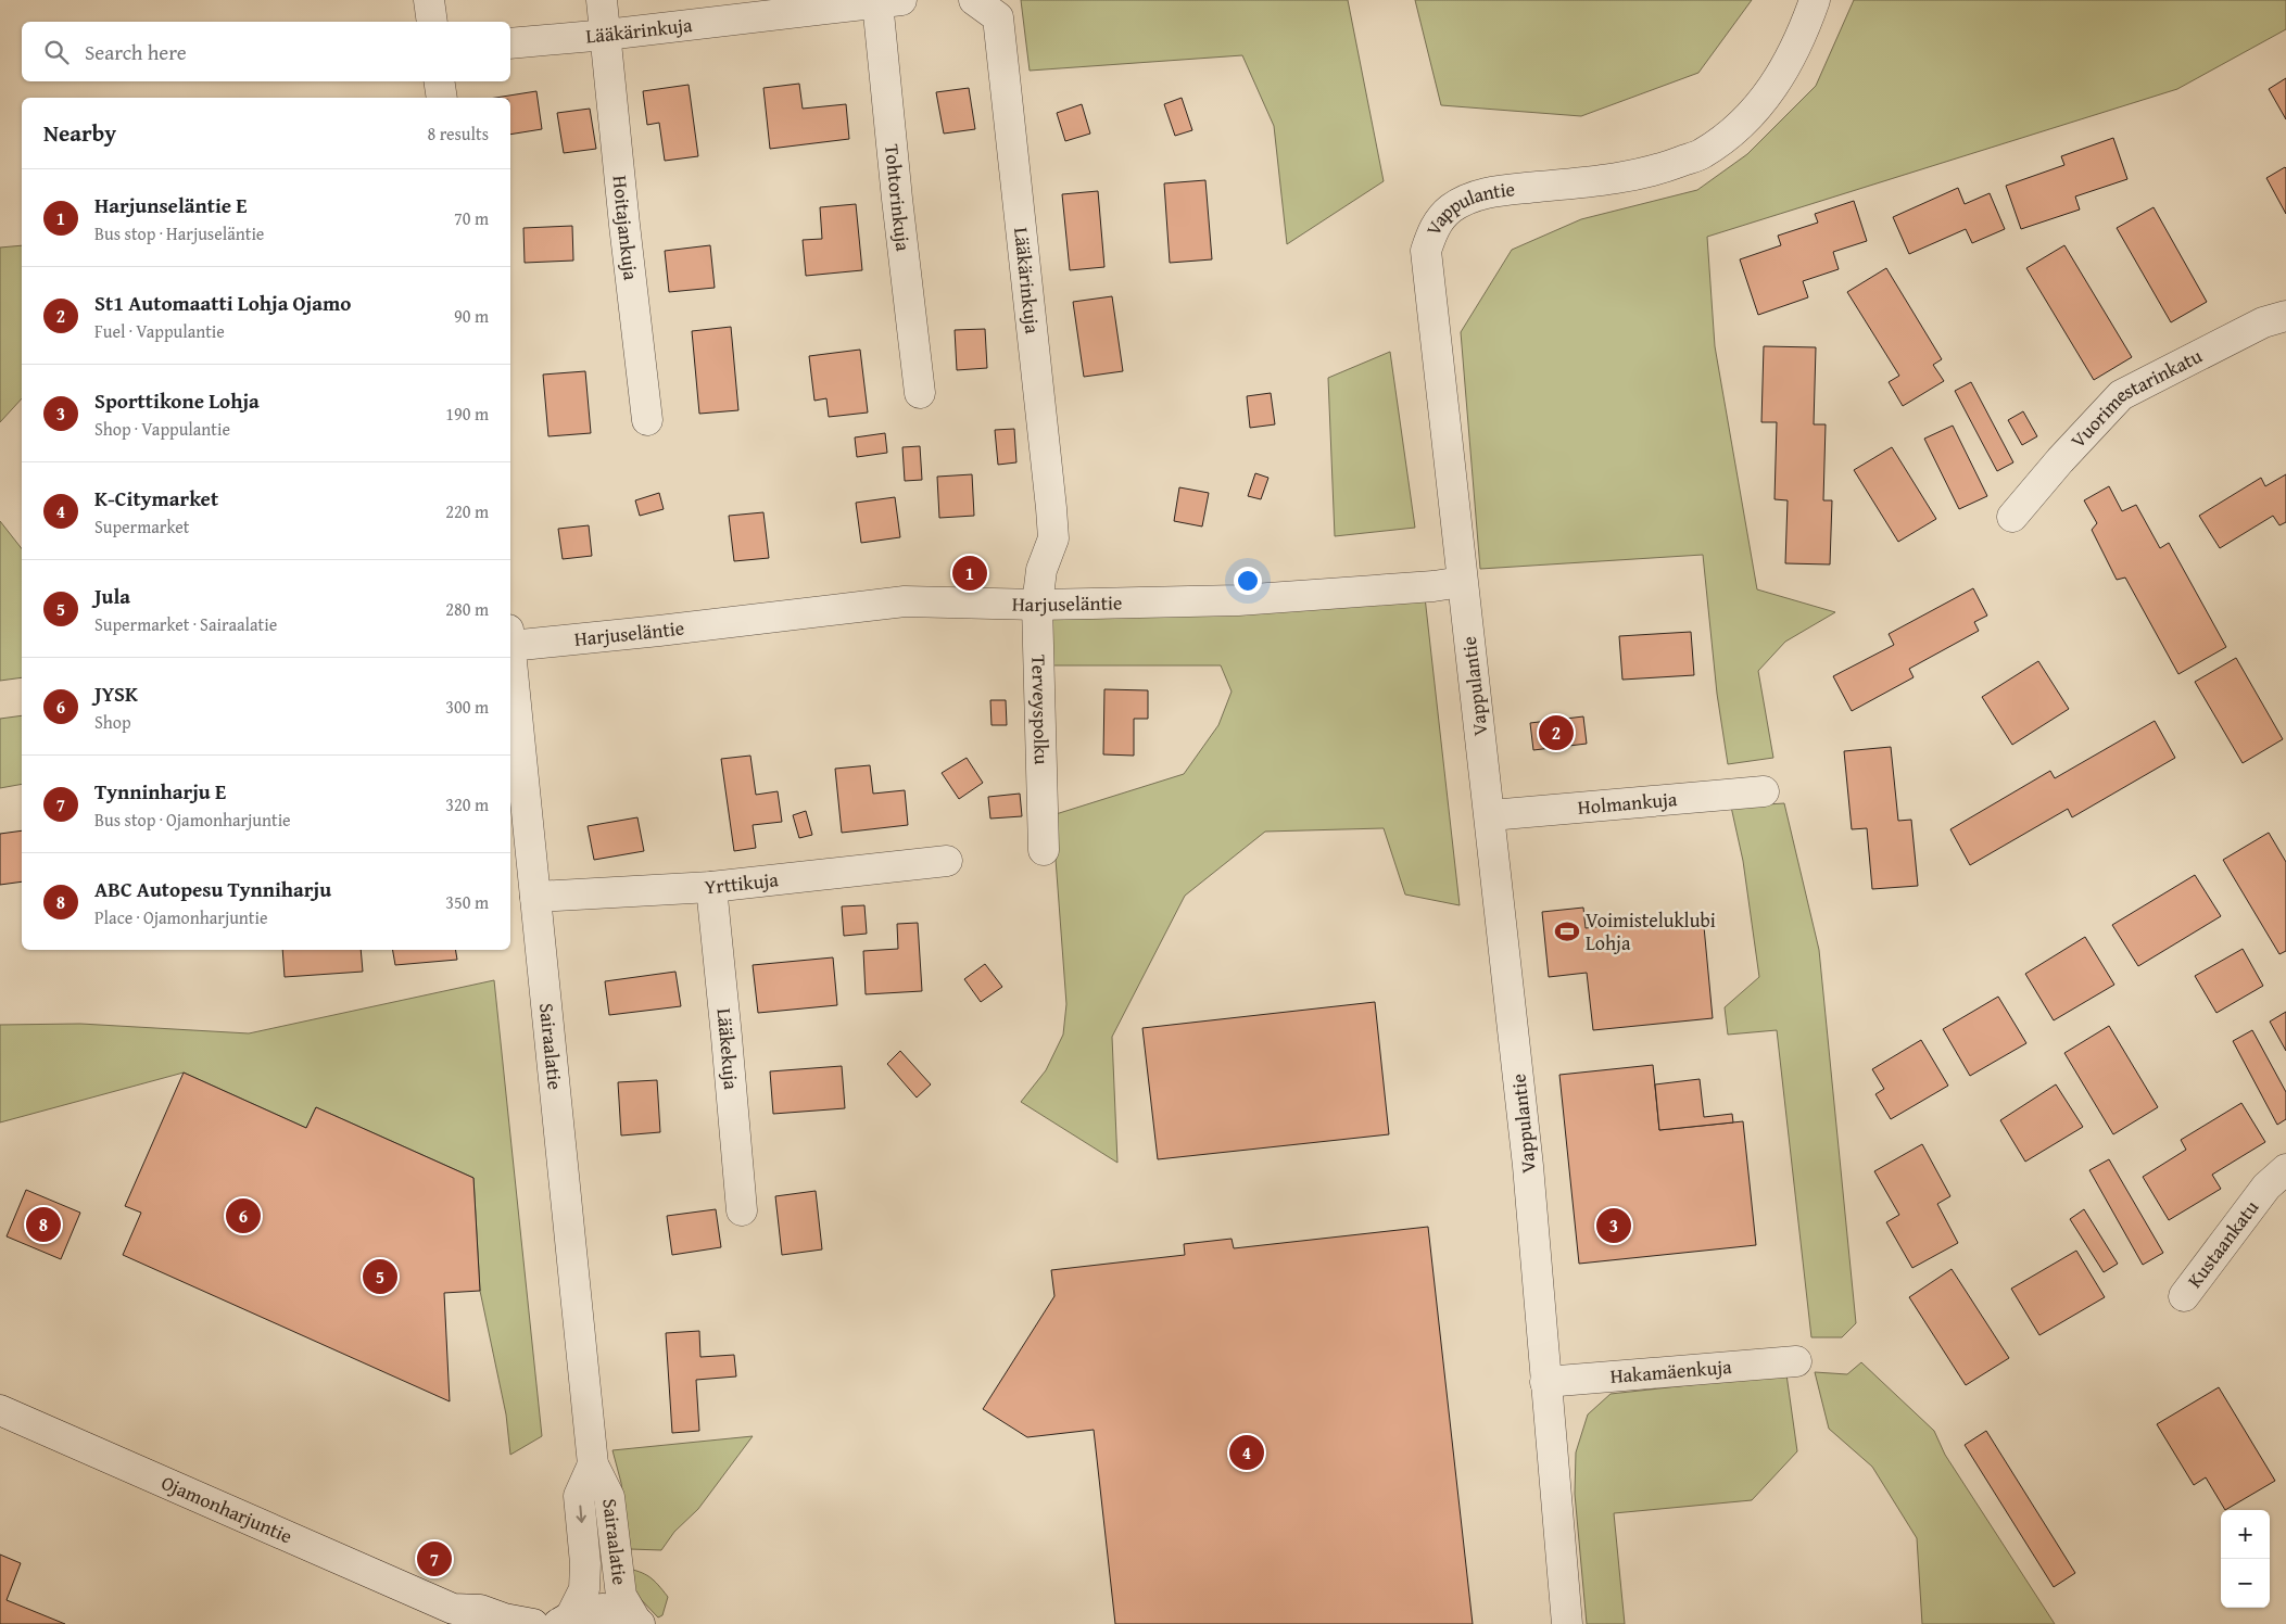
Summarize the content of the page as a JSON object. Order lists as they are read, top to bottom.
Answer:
{
  "streets": {
    "street": [
      "Lääkärinkuja",
      "Tohtorinkuja",
      "Vappulantie",
      "Hoitajankuja",
      "Vuorimestarinkatu",
      "Harjuseläntie",
      "Terveyspolku",
      "Holmankuja",
      "Yrttikuja",
      "Sairaalatie",
      "Lääkekuja",
      "Kustaankatu",
      "Hakamäenkuja",
      "Ojamonharjuntie"
    ]
  },
  "crossings": [
    ["Lääkärinkuja", "Tohtorinkuja"],
    ["Lääkärinkuja", "Hoitajankuja"],
    ["Lääkärinkuja", "Terveyspolku"],
    ["Vappulantie", "Harjuseläntie"],
    ["Vappulantie", "Holmankuja"],
    ["Vappulantie", "Hakamäenkuja"],
    ["Harjuseläntie", "Terveyspolku"],
    ["Yrttikuja", "Sairaalatie"],
    ["Yrttikuja", "Lääkekuja"]
  ],
  "places": {
    "sports": ["Voimisteluklubi Lohja"]
  },
  "page": {
    "search": "Search here",
    "heading": ["Nearby", "8 results"],
    "list": [
      {
        "mark": "1",
        "name": "Harjunseläntie E",
        "note": "Bus stop · Harjuseläntie",
        "value": "70 m"
      },
      {
        "mark": "2",
        "name": "St1 Automaatti Lohja Ojamo",
        "note": "Fuel · Vappulantie",
        "value": "90 m"
      },
      {
        "mark": "3",
        "name": "Sporttikone Lohja",
        "note": "Shop · Vappulantie",
        "value": "190 m"
      },
      {
        "mark": "4",
        "name": "K-Citymarket",
        "note": "Supermarket",
        "value": "220 m"
      },
      {
        "mark": "5",
        "name": "Jula",
        "note": "Supermarket · Sairaalatie",
        "value": "280 m"
      },
      {
        "mark": "6",
        "name": "JYSK",
        "note": "Shop",
        "value": "300 m"
      },
      {
        "mark": "7",
        "name": "Tynninharju E",
        "note": "Bus stop · Ojamonharjuntie",
        "value": "320 m"
      },
      {
        "mark": "8",
        "name": "ABC Autopesu Tynniharju",
        "note": "Place · Ojamonharjuntie",
        "value": "350 m"
      }
    ],
    "pins": [
      "1",
      "2",
      "6",
      "8",
      "3",
      "5",
      "4",
      "7"
    ],
    "map_buttons": ["+", "−"]
  }
}
